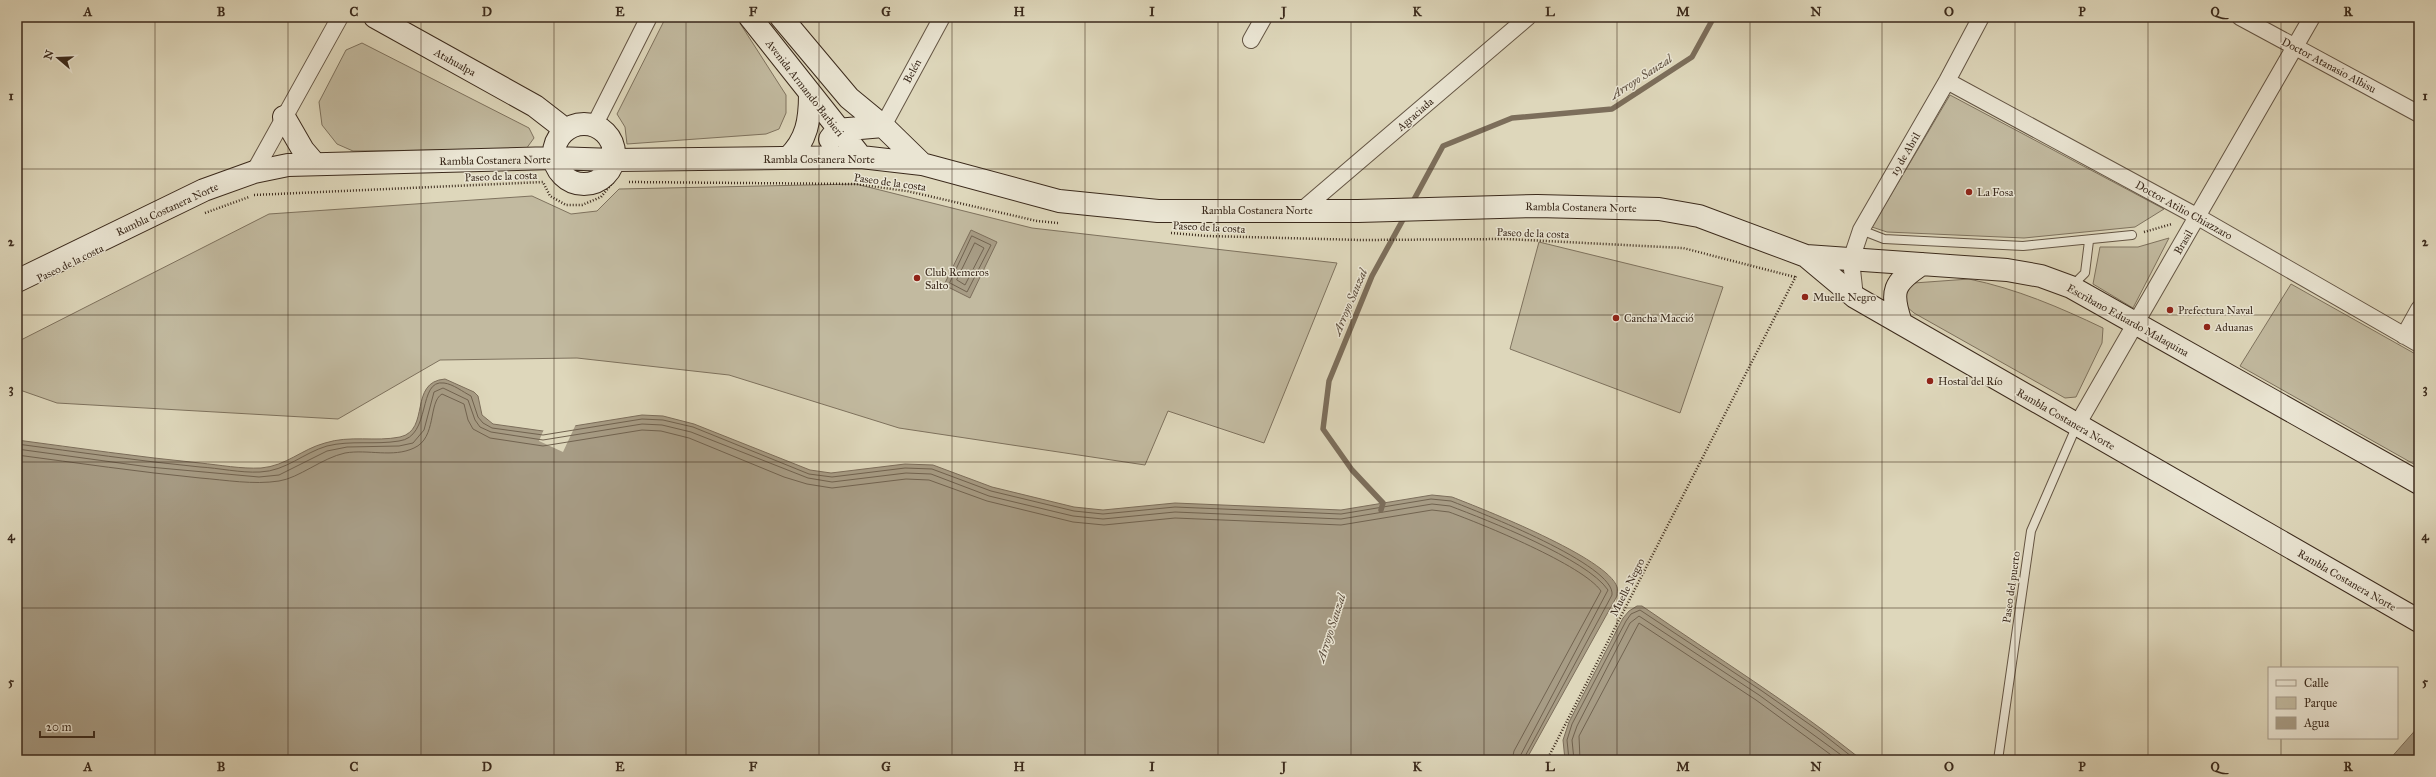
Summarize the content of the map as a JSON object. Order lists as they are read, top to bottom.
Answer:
{
  "streets": {
    "street": [
      "Atahualpa",
      "Doctor Atanasio Albisu",
      "Belén",
      "Avenida Armando Barbieri",
      "Agraciada",
      "19 de Abril",
      "Rambla Costanera Norte",
      "Doctor Atilio Chiazzaro",
      "Brasil",
      "Escribano Eduardo Malaquina"
    ],
    "lane": ["Paseo del puerto"],
    "path": ["Paseo de la costa", "Muelle Negro"]
  },
  "crossings": [
    ["Atahualpa", "Rambla Costanera Norte"],
    ["Doctor Atanasio Albisu", "Brasil"],
    ["Avenida Armando Barbieri", "Rambla Costanera Norte"],
    ["Agraciada", "Rambla Costanera Norte"],
    ["19 de Abril", "Rambla Costanera Norte"],
    ["19 de Abril", "Doctor Atilio Chiazzaro"],
    ["19 de Abril", "Escribano Eduardo Malaquina"],
    ["Rambla Costanera Norte", "Brasil"],
    ["Rambla Costanera Norte", "Escribano Eduardo Malaquina"],
    ["Rambla Costanera Norte", "Muelle Negro"],
    ["Rambla Costanera Norte", "Paseo del puerto"],
    ["Paseo de la costa", "Muelle Negro"],
    ["Doctor Atilio Chiazzaro", "Brasil"],
    ["Brasil", "Escribano Eduardo Malaquina"],
    ["Brasil", "Paseo del puerto"],
    ["Escribano Eduardo Malaquina", "Muelle Negro"]
  ],
  "water": ["Arroyo Sauzal"],
  "places": [
    "La Fosa",
    "Club Remeros Salto",
    "Muelle Negro",
    "Prefectura Naval",
    "Cancha Macció",
    "Aduanas",
    "Hostal del Río"
  ],
  "legend": ["Calle", "Parque", "Agua"],
  "scale_bar": "20 m",
  "north": "left",
  "grid": {
    "columns": [
      "A",
      "B",
      "C",
      "D",
      "E",
      "F",
      "G",
      "H",
      "I",
      "J",
      "K",
      "L",
      "M",
      "N",
      "O",
      "P",
      "Q",
      "R"
    ],
    "rows": [
      "1",
      "2",
      "3",
      "4",
      "5"
    ]
  }
}
